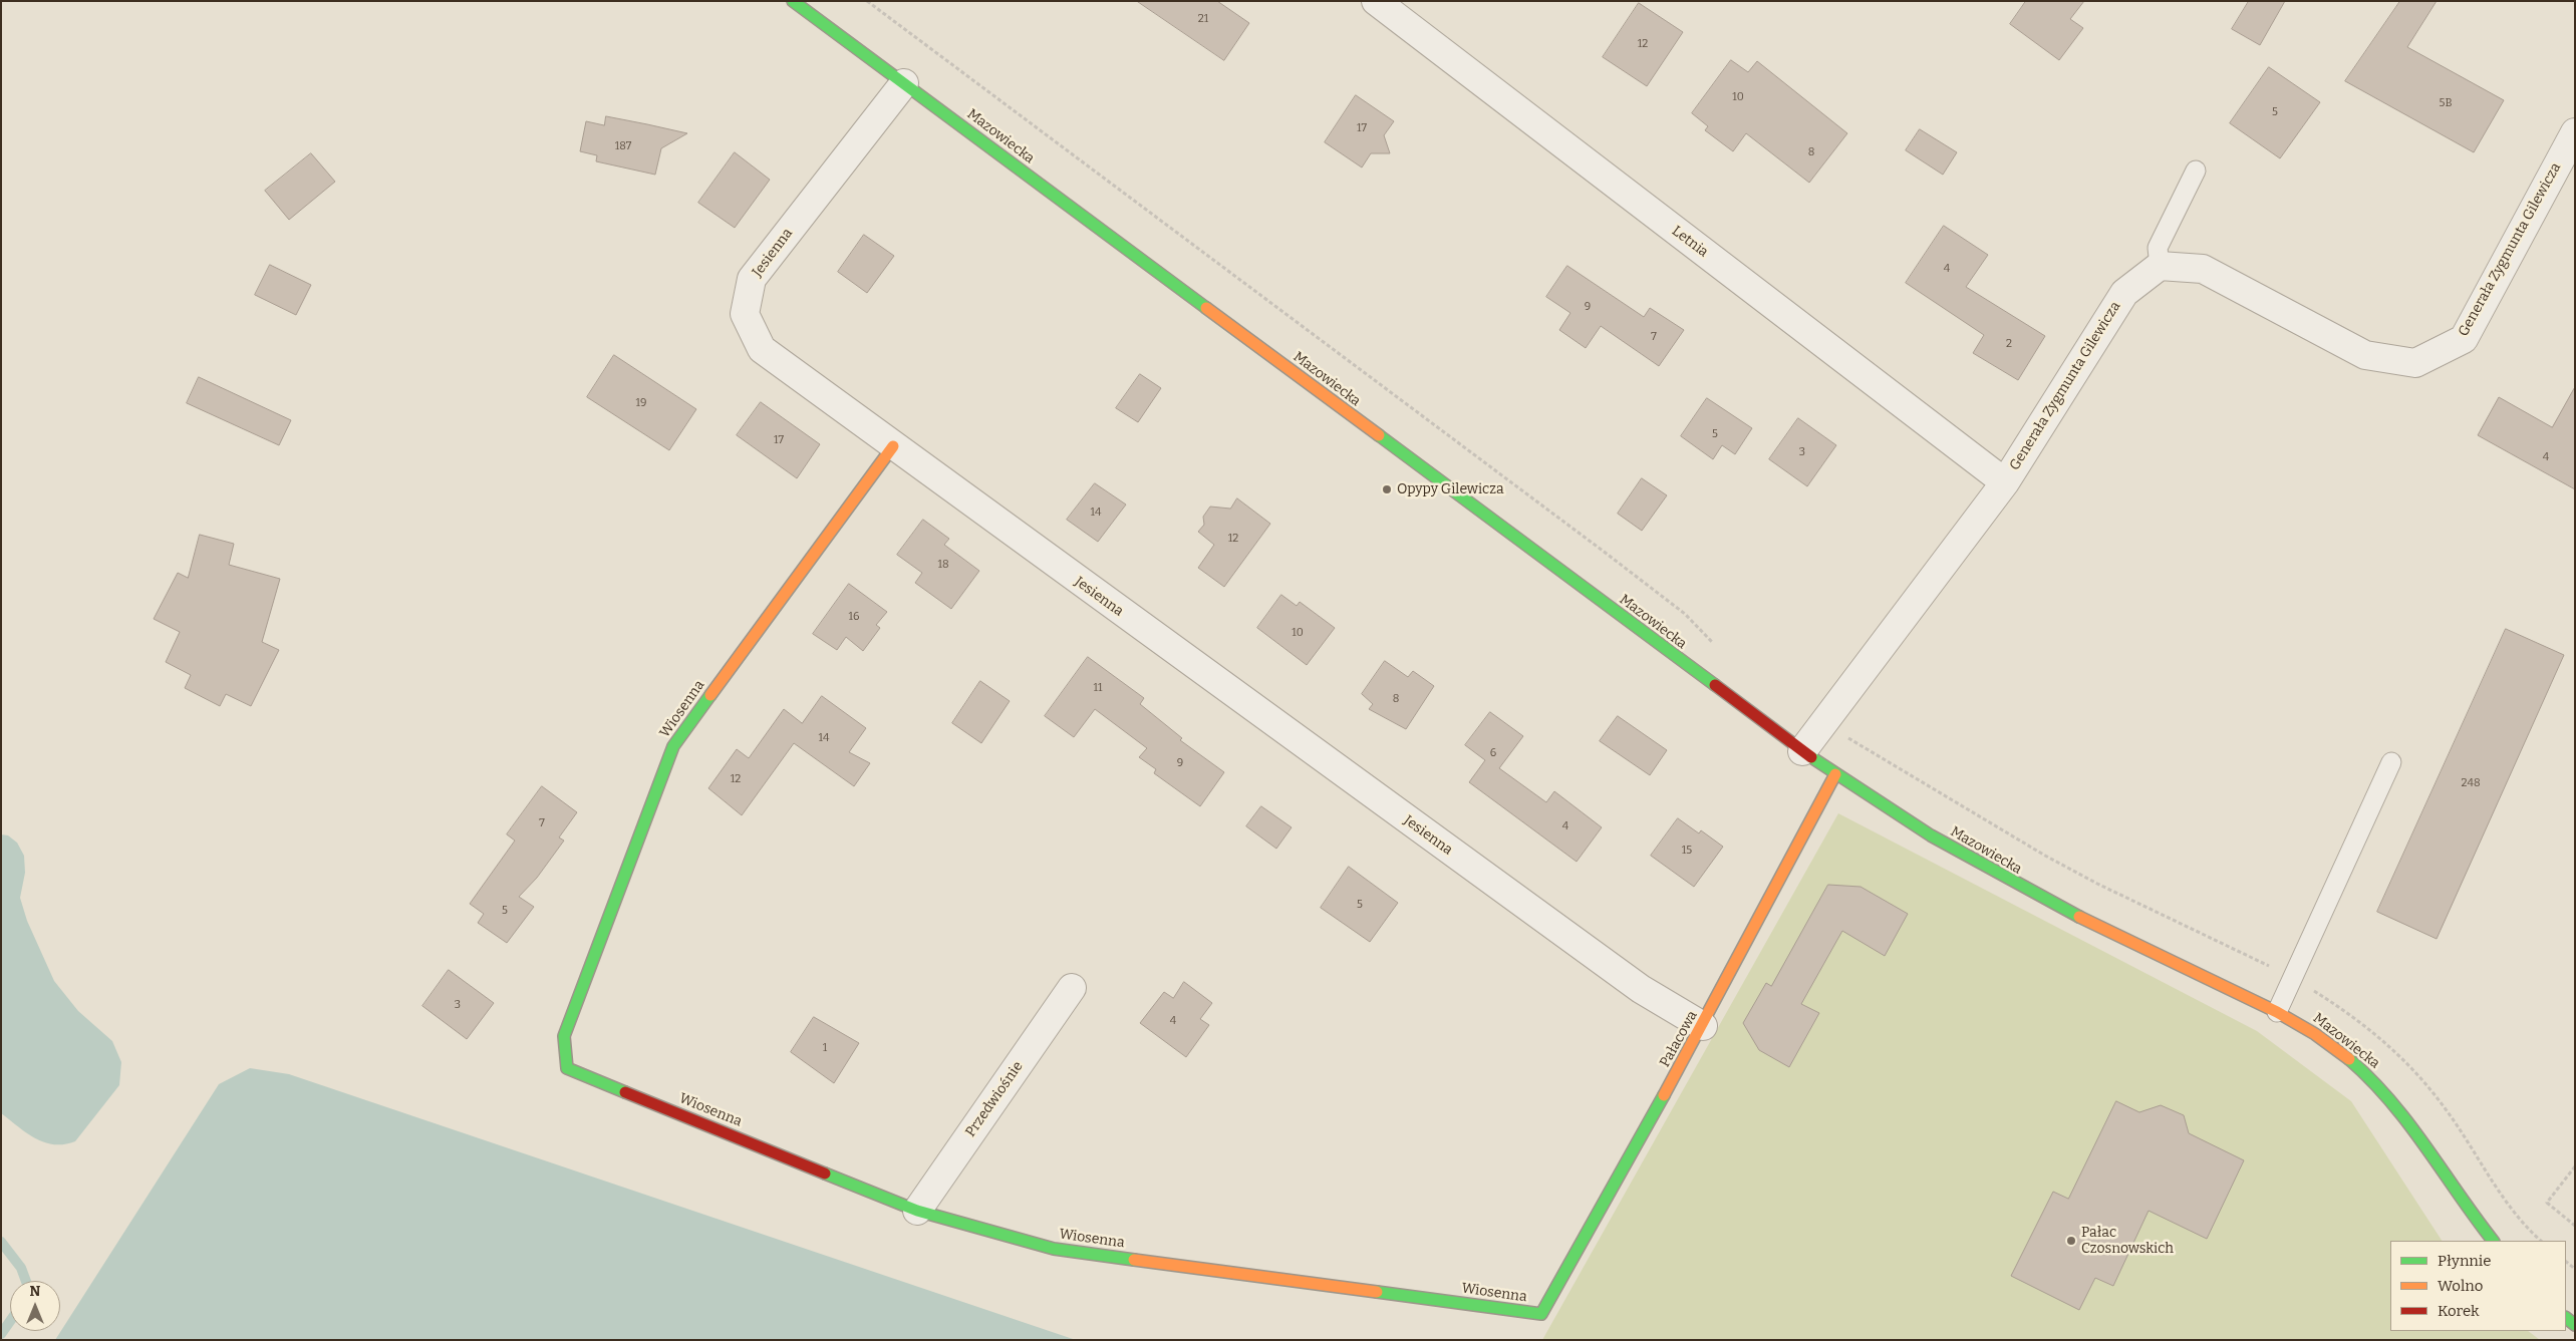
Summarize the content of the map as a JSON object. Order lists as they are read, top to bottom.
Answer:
{
  "streets": {
    "street": [
      "Mazowiecka",
      "Letnia",
      "Generała Zygmunta Gilewicza",
      "Jesienna",
      "Wiosenna",
      "Pałacowa",
      "Przedwiośnie"
    ]
  },
  "crossings": [
    ["Mazowiecka", "Generała Zygmunta Gilewicza"],
    ["Mazowiecka", "Jesienna"],
    ["Mazowiecka", "Pałacowa"],
    ["Letnia", "Generała Zygmunta Gilewicza"],
    ["Jesienna", "Wiosenna"],
    ["Jesienna", "Pałacowa"],
    ["Wiosenna", "Pałacowa"],
    ["Wiosenna", "Przedwiośnie"]
  ],
  "places": ["Opypy Gilewicza", "Pałac Czosnowskich"],
  "house_numbers": [
    "21",
    "12",
    "10",
    "5B",
    "5",
    "17",
    "187",
    "8",
    "4",
    "9",
    "7",
    "2",
    "19",
    "5",
    "17",
    "3",
    "4",
    "14",
    "12",
    "18",
    "16",
    "10",
    "11",
    "8",
    "14",
    "6",
    "9",
    "12",
    "248",
    "7",
    "4",
    "15",
    "5",
    "5",
    "3",
    "4",
    "1"
  ],
  "legend": ["Płynnie", "Wolno", "Korek"],
  "north": "top"
}
